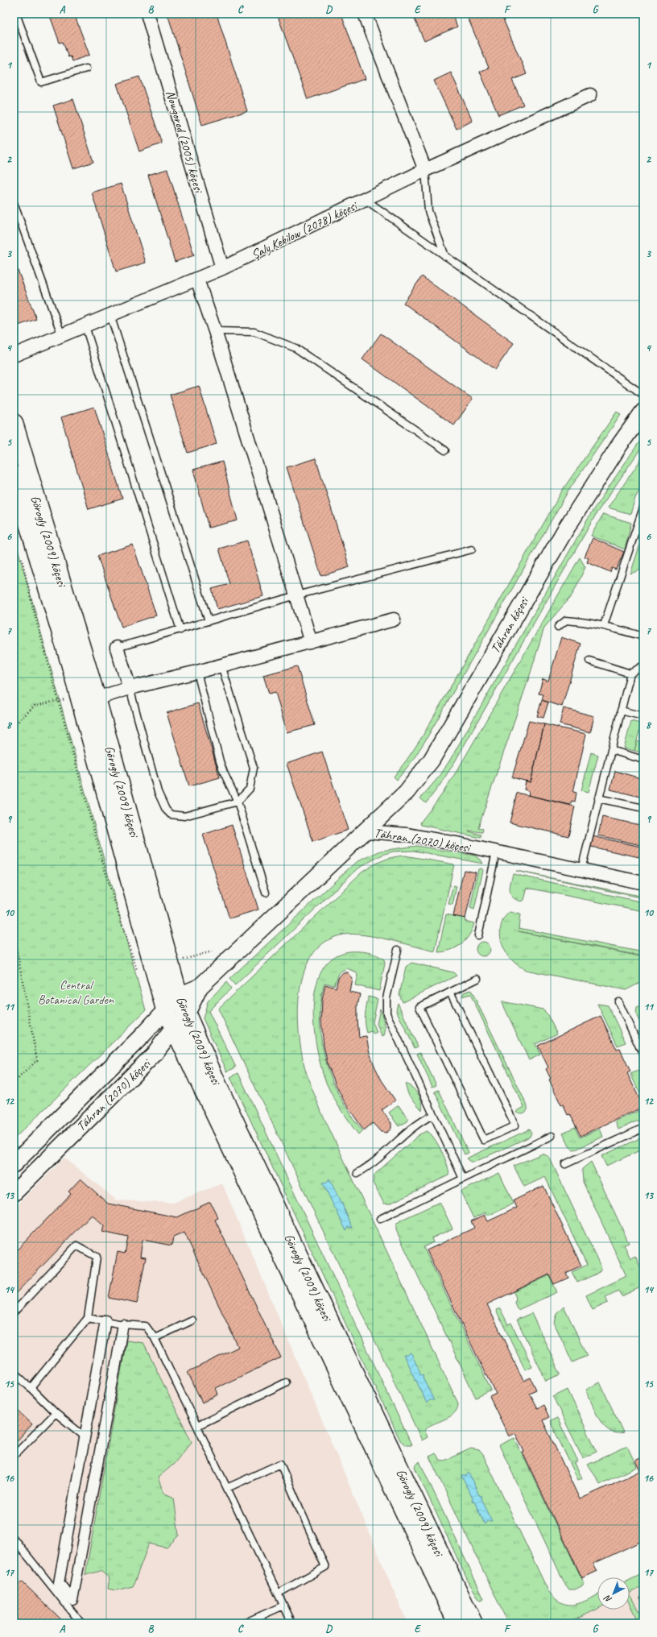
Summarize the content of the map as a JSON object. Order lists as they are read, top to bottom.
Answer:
{
  "streets": {
    "main road": ["Görogly (2009) köçesi"],
    "street": [
      "Nowgorod (2005) köçesi",
      "Şaly Kekilow (2078) köçesi",
      "Tähran köçesi",
      "Tähran (2070) köçesi"
    ]
  },
  "crossings": [
    ["Nowgorod (2005) köçesi", "Şaly Kekilow (2078) köçesi"],
    ["Görogly (2009) köçesi", "Tähran (2070) köçesi"],
    ["Tähran köçesi", "Tähran (2070) köçesi"]
  ],
  "parks": ["Central Botanical Garden"],
  "north": "bottom left",
  "grid": {
    "columns": [
      "A",
      "B",
      "C",
      "D",
      "E",
      "F",
      "G"
    ],
    "rows": [
      "1",
      "2",
      "3",
      "4",
      "5",
      "6",
      "7",
      "8",
      "9",
      "10",
      "11",
      "12",
      "13",
      "14",
      "15",
      "16",
      "17"
    ]
  }
}
